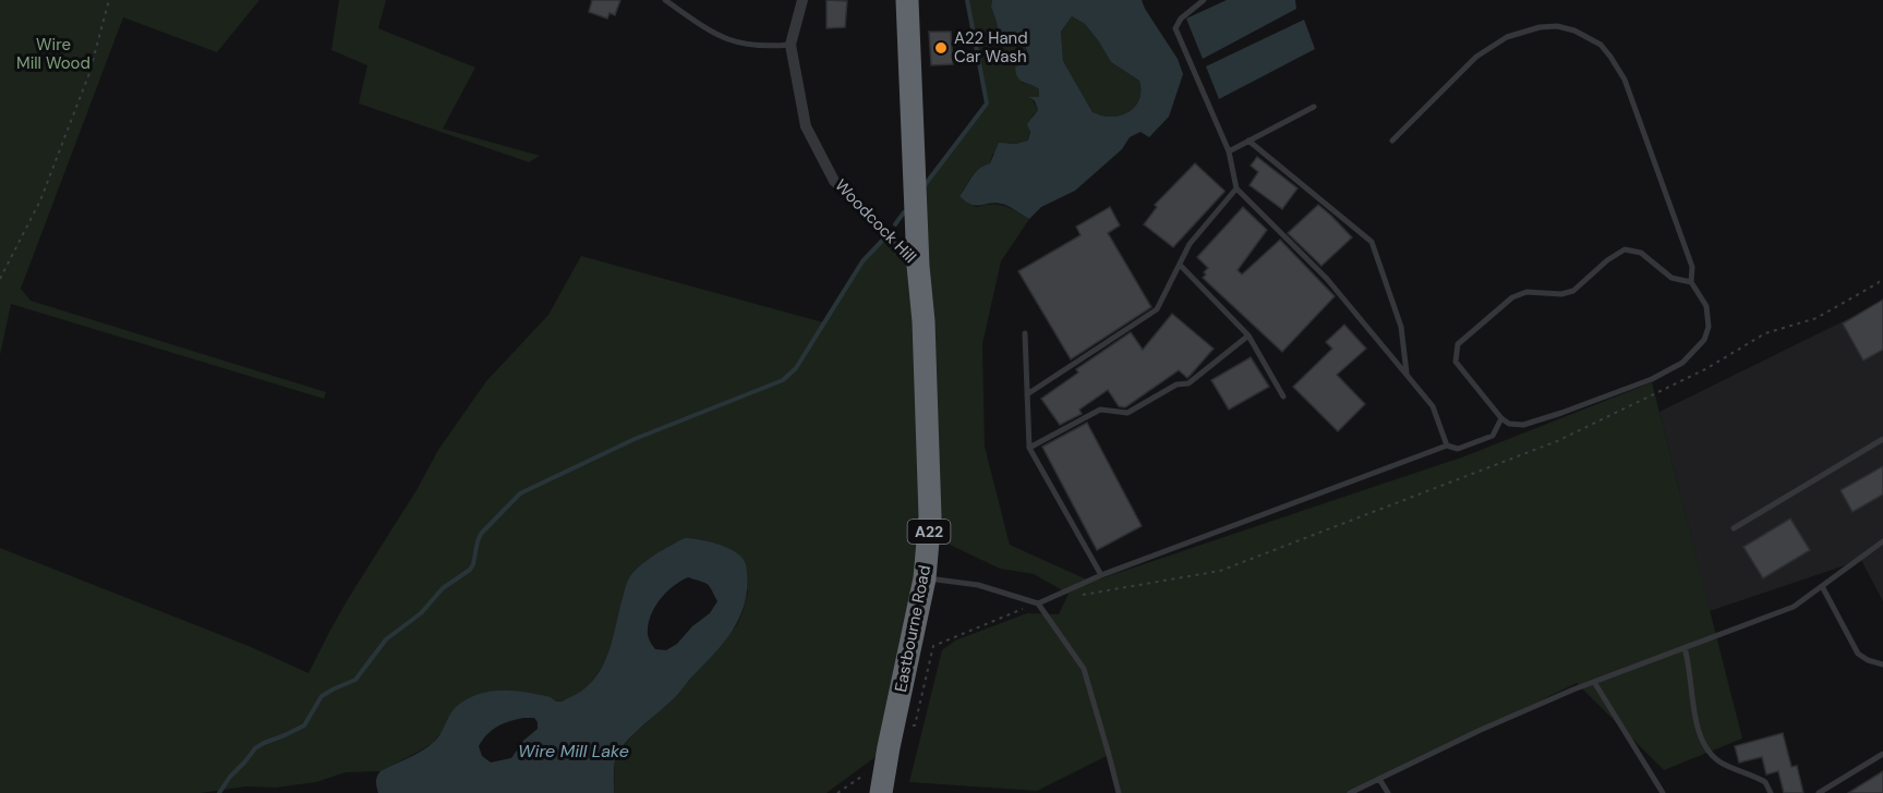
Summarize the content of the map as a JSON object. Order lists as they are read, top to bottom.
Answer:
{
  "streets": {
    "highway": ["Woodcock Hill", "A22", "Eastbourne Road"]
  },
  "crossings": [
    ["Woodcock Hill", "Eastbourne Road"]
  ],
  "water": ["Wire Mill Lake"],
  "parks": ["Wire Mill Wood"],
  "places": ["A22 Hand Car Wash"]
}
